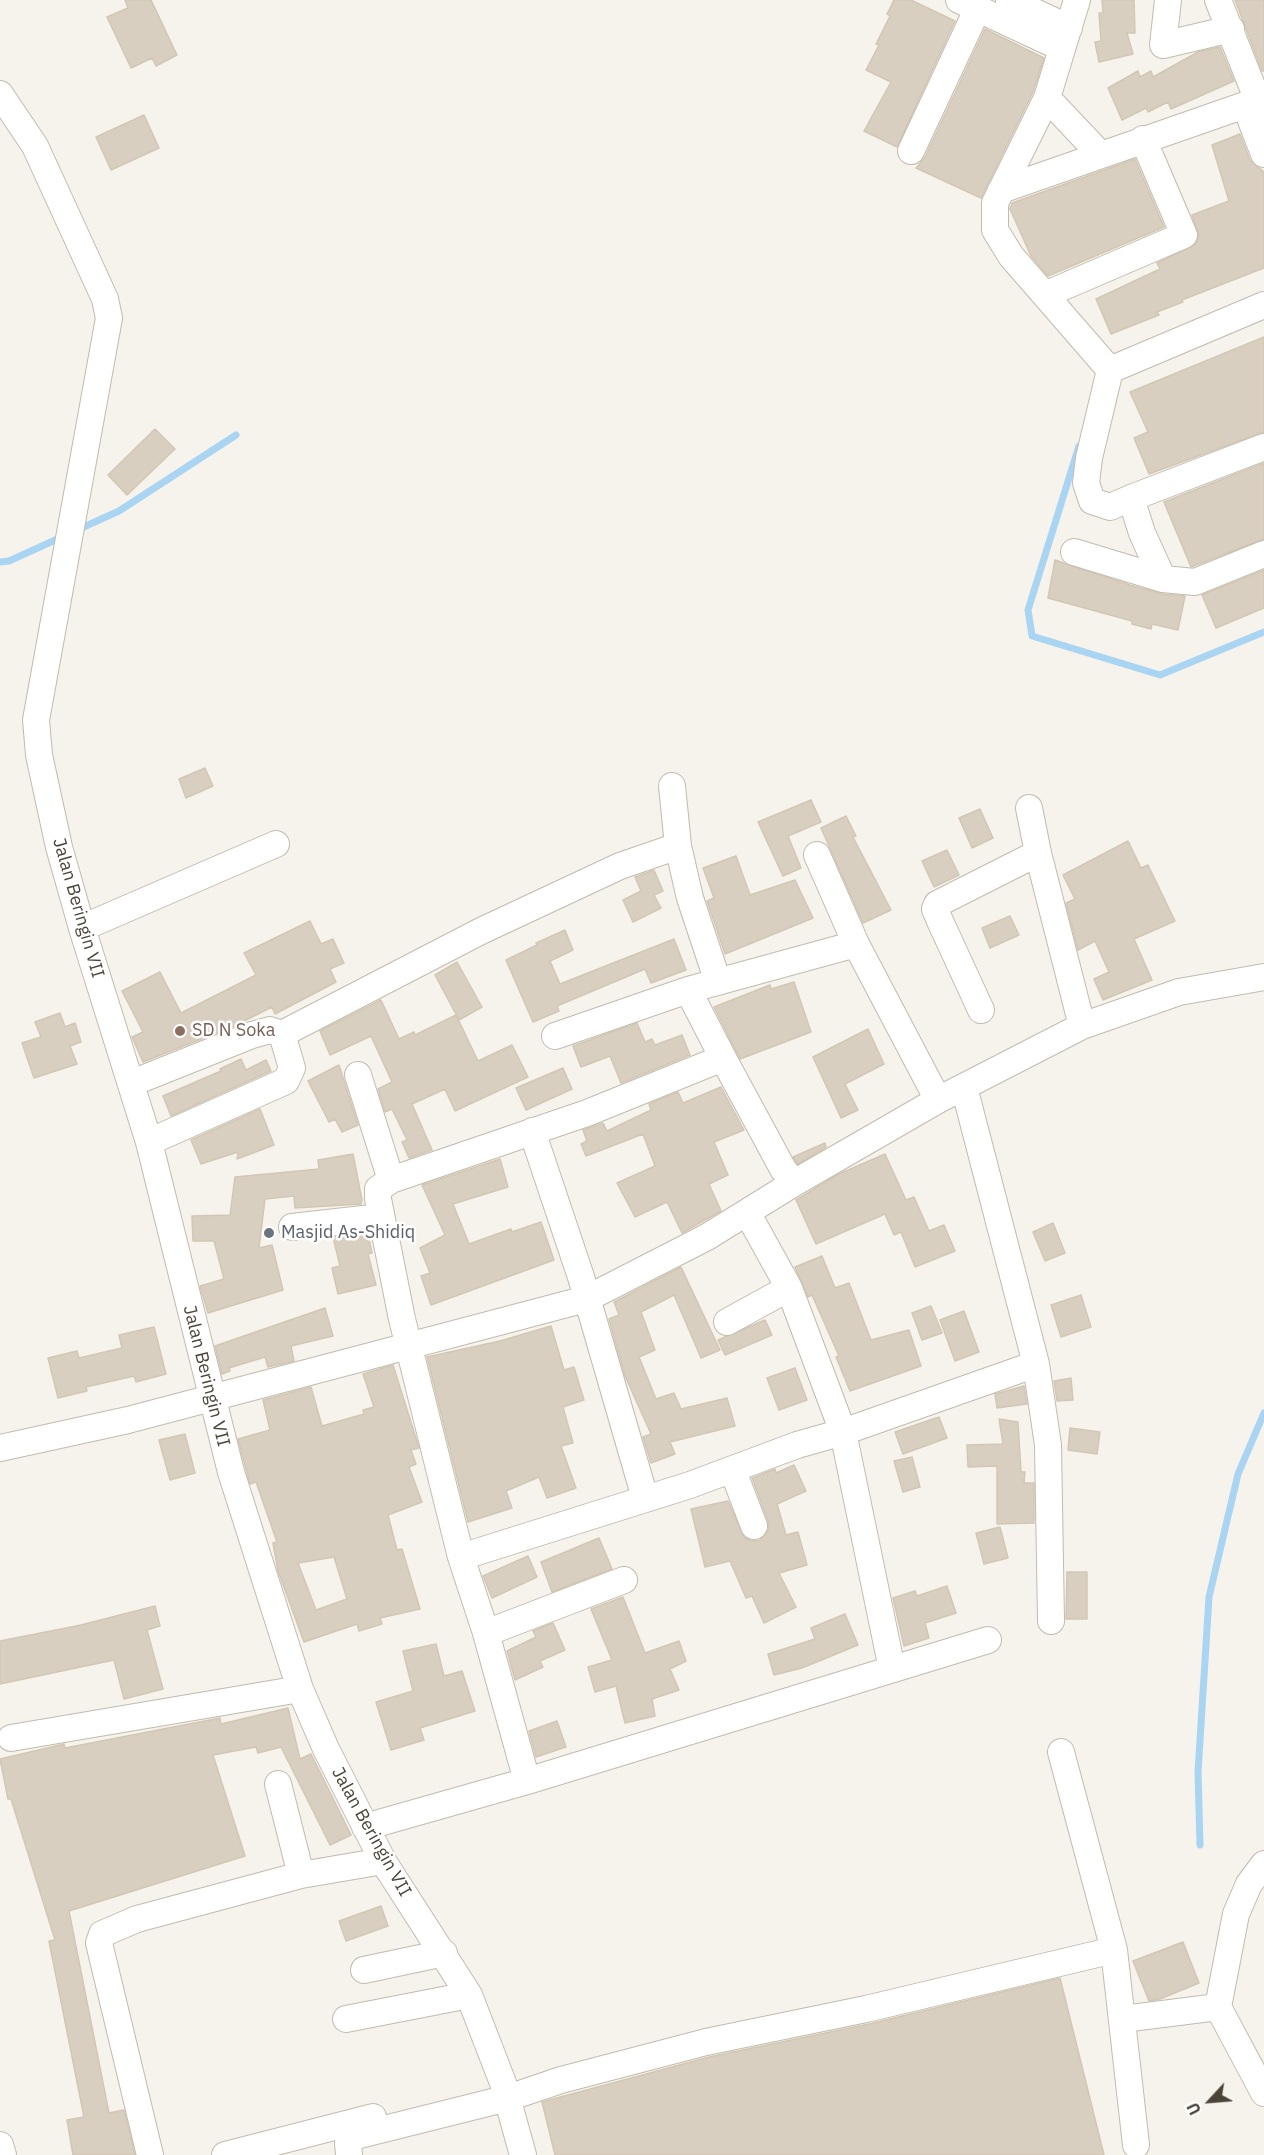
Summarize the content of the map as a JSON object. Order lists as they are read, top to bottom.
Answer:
{
  "streets": {
    "street": ["Jalan Beringin VII"]
  },
  "places": ["SD N Soka", "Masjid As-Shidiq"],
  "north": "bottom left"
}
